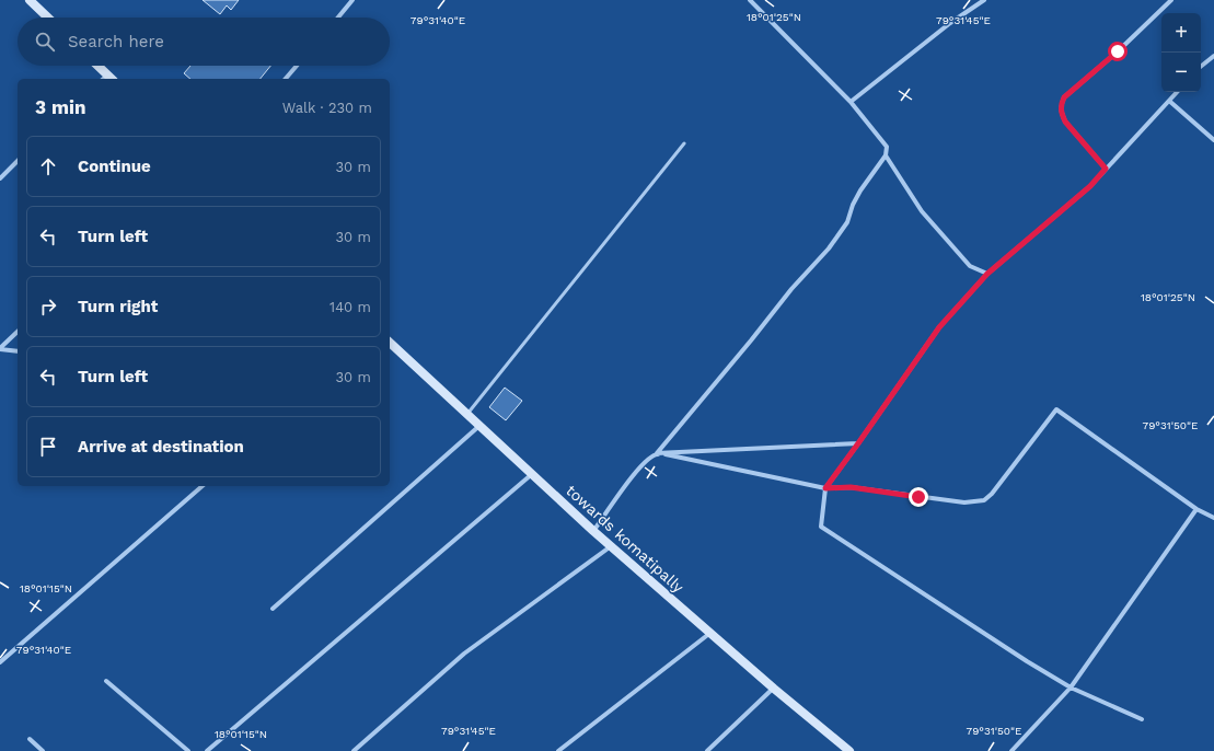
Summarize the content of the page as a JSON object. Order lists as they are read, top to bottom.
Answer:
{
  "streets": {
    "street": ["towards komatipally"]
  },
  "page": {
    "map_buttons": ["+", "−"],
    "search": "Search here",
    "heading": ["3 min", "Walk · 230 m"],
    "list": [
      ["Continue", "30 m"],
      ["Turn left", "30 m"],
      ["Turn right", "140 m"],
      ["Turn left", "30 m"],
      "Arrive at destination"
    ]
  },
  "coordinates": [
    "18°01'25\"N",
    "79°31'40\"E",
    "79°31'45\"E",
    "79°31'50\"E",
    "18°01'15\"N"
  ]
}
